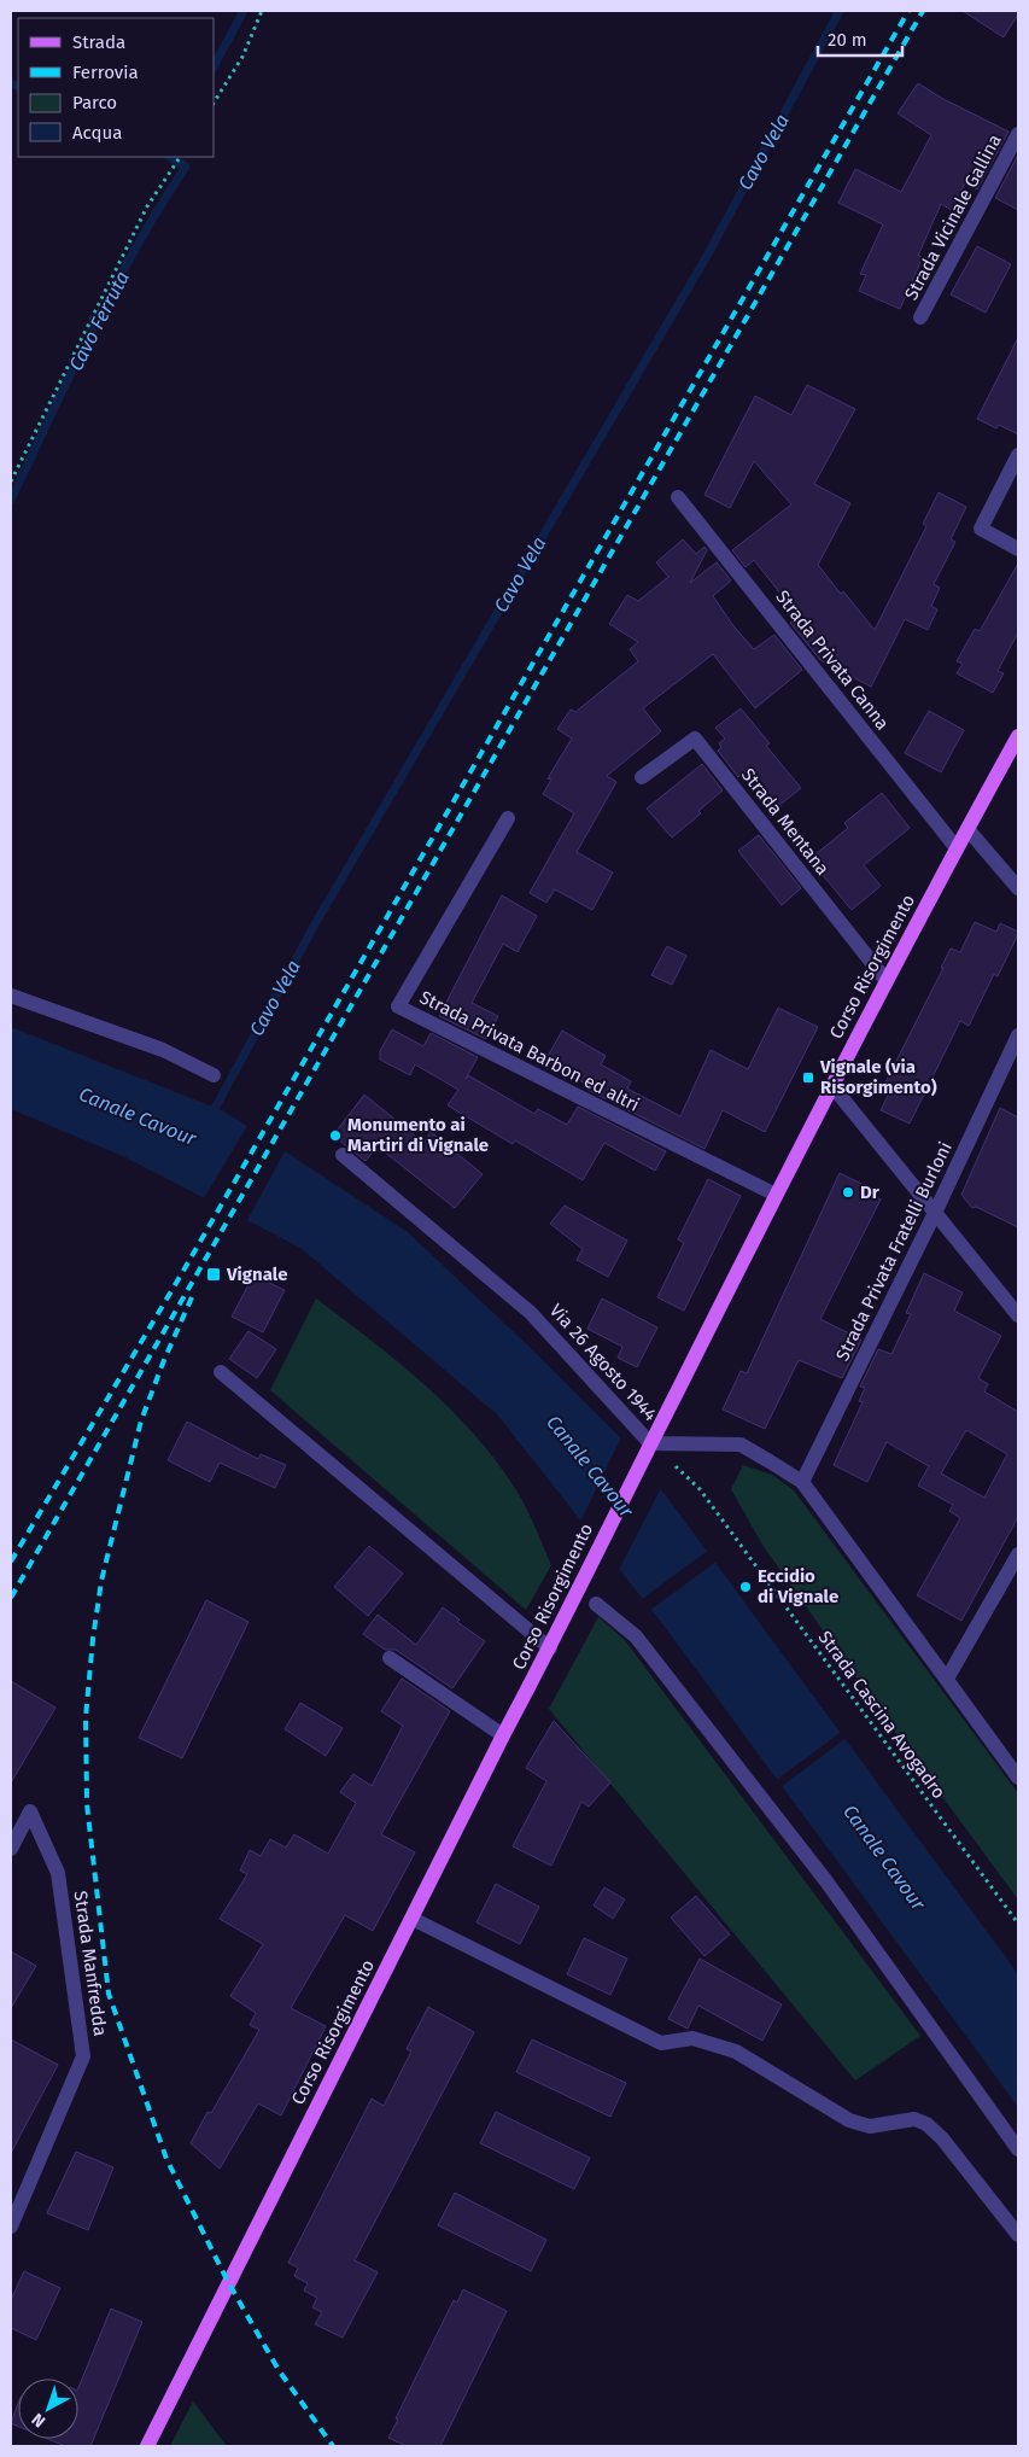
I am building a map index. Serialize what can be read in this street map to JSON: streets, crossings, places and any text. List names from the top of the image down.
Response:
{
  "streets": {
    "main road": ["Corso Risorgimento"],
    "street": [
      "Strada Vicinale Gallina",
      "Strada Privata Canna",
      "Strada Mentana",
      "Strada Privata Barbon ed altri",
      "Strada Privata Fratelli Burloni",
      "Via 26 Agosto 1944",
      "Strada Manfredda"
    ],
    "path": ["Strada Cascina Avogadro"]
  },
  "crossings": [
    ["Strada Privata Canna", "Corso Risorgimento"],
    ["Strada Mentana", "Corso Risorgimento"],
    ["Corso Risorgimento", "Strada Privata Barbon ed altri"],
    ["Corso Risorgimento", "Via 26 Agosto 1944"],
    ["Corso Risorgimento", "Strada Cascina Avogadro"],
    ["Strada Privata Fratelli Burloni", "Via 26 Agosto 1944"],
    ["Via 26 Agosto 1944", "Strada Cascina Avogadro"]
  ],
  "water": ["Cavo Vela", "Cavo Ferruta", "Canale Cavour"],
  "places": {
    "transit": ["Vignale (via Risorgimento)", "Vignale"],
    "other": ["Monumento ai Martiri di Vignale", "Dr", "Eccidio di Vignale"]
  },
  "legend": [
    "Strada",
    "Ferrovia",
    "Parco",
    "Acqua"
  ],
  "scale_bar": "20 m",
  "north": "bottom left"
}
